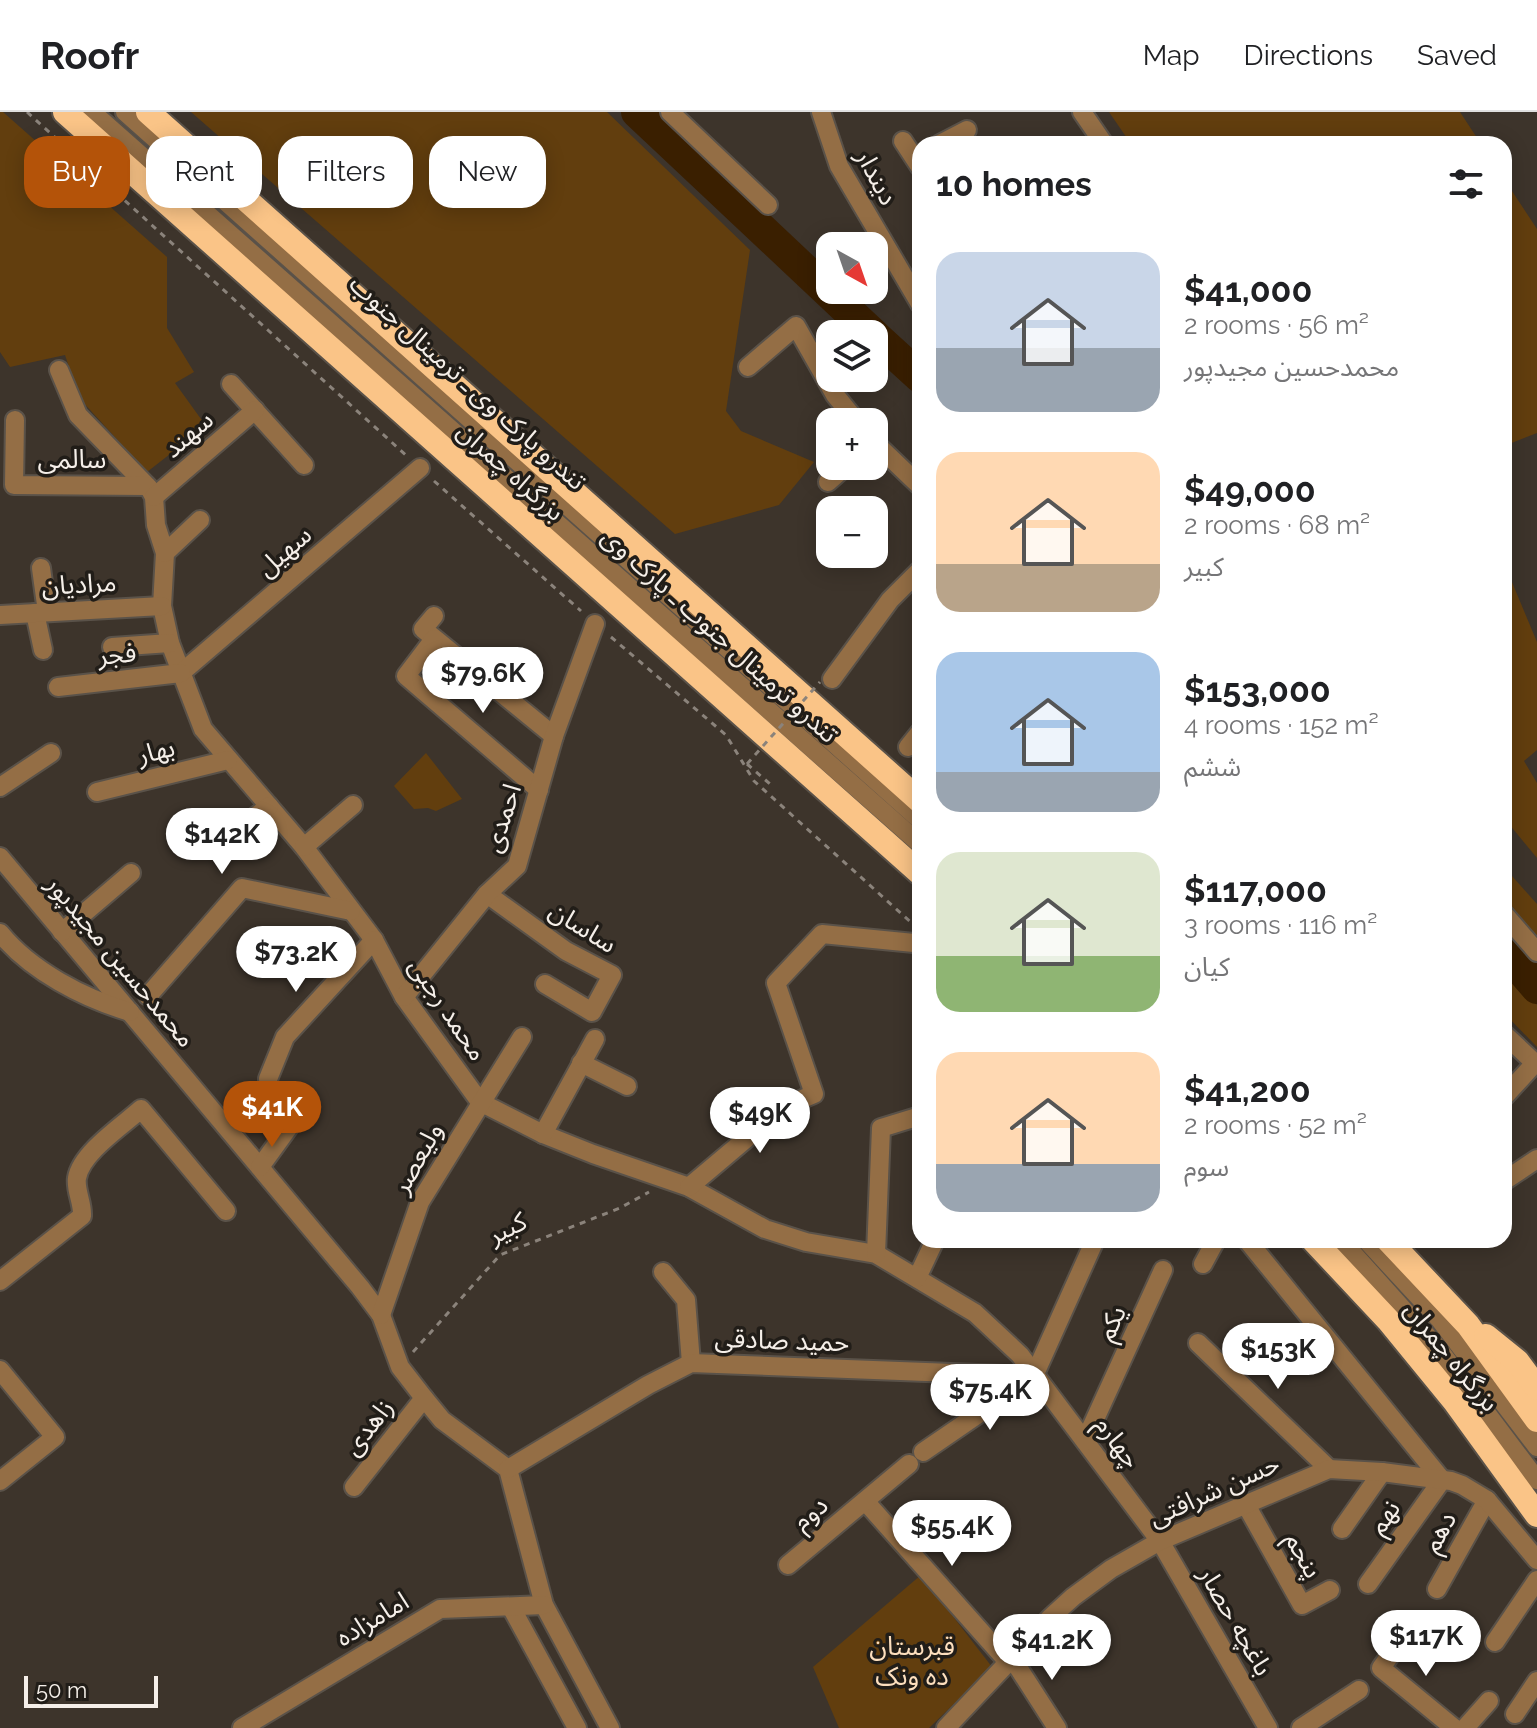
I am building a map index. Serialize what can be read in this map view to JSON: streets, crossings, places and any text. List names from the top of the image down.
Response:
{
  "streets": {
    "highway": ["بزرگراه چمران"],
    "street": [
      "دیندار",
      "تندرو پارک وی ـ ترمینال جنوب",
      "سهند",
      "سالمی",
      "سهیل",
      "مرادیان",
      "تندرو ترمینال جنوب ـ پارک وی",
      "فجر",
      "بهار",
      "احمدی",
      "ساسان",
      "محمدحسین مجیدپور",
      "محمد رجبی",
      "ولیعصر",
      "یکم",
      "حمید صادقی",
      "زاهدی",
      "چهارم",
      "حسن شرافتی",
      "دوم",
      "نهم",
      "دهم",
      "پنجم",
      "امامزاده",
      "باغچه حصار"
    ],
    "path": ["کبیر"]
  },
  "crossings": [
    ["سهند", "سالمی"],
    ["سهند", "محمد رجبی"],
    ["سالمی", "محمد رجبی"],
    ["سهیل", "فجر"],
    ["سهیل", "محمد رجبی"],
    ["مرادیان", "محمد رجبی"],
    ["فجر", "محمد رجبی"],
    ["بهار", "محمد رجبی"],
    ["احمدی", "ساسان"],
    ["احمدی", "محمد رجبی"],
    ["محمدحسین مجیدپور", "ولیعصر"],
    ["محمدحسین مجیدپور", "کبیر"],
    ["محمدحسین مجیدپور", "حمید صادقی"],
    ["محمدحسین مجیدپور", "زاهدی"],
    ["محمد رجبی", "ولیعصر"],
    ["محمد رجبی", "کبیر"],
    ["محمد رجبی", "حمید صادقی"],
    ["محمد رجبی", "چهارم"],
    ["محمد رجبی", "دوم"],
    ["یکم", "چهارم"],
    ["حمید صادقی", "چهارم"],
    ["حمید صادقی", "دوم"],
    ["چهارم", "حسن شرافتی"],
    ["چهارم", "دوم"],
    ["چهارم", "باغچه حصار"],
    ["حسن شرافتی", "دوم"],
    ["حسن شرافتی", "نهم"],
    ["حسن شرافتی", "دهم"],
    ["حسن شرافتی", "پنجم"],
    ["حسن شرافتی", "باغچه حصار"]
  ],
  "parks": ["قبرستان ده ونک"],
  "scale_bar": "50 m",
  "north": "bottom right",
  "page": {
    "header": "Roofr",
    "nav": ["Map", "Directions", "Saved"],
    "chip": [
      "Buy",
      "Rent",
      "Filters",
      "New"
    ],
    "heading": "10 homes",
    "map_buttons": ["+", "−"],
    "list": [
      {
        "name": "$41,000",
        "note": "2 rooms · 56 m² · محمدحسین مجیدپور"
      },
      {
        "name": "$49,000",
        "note": "2 rooms · 68 m² · کبیر"
      },
      {
        "name": "$153,000",
        "note": "4 rooms · 152 m² · ششم"
      },
      {
        "name": "$117,000",
        "note": "3 rooms · 116 m² · کیان"
      },
      {
        "name": "$41,200",
        "note": "2 rooms · 52 m² · سوم"
      }
    ],
    "price": [
      "$79.6K",
      "$142K",
      "$73.2K",
      "$41K",
      "$49K",
      "$153K",
      "$75.4K",
      "$55.4K",
      "$117K",
      "$41.2K"
    ],
    "scale": "50 m"
  }
}
